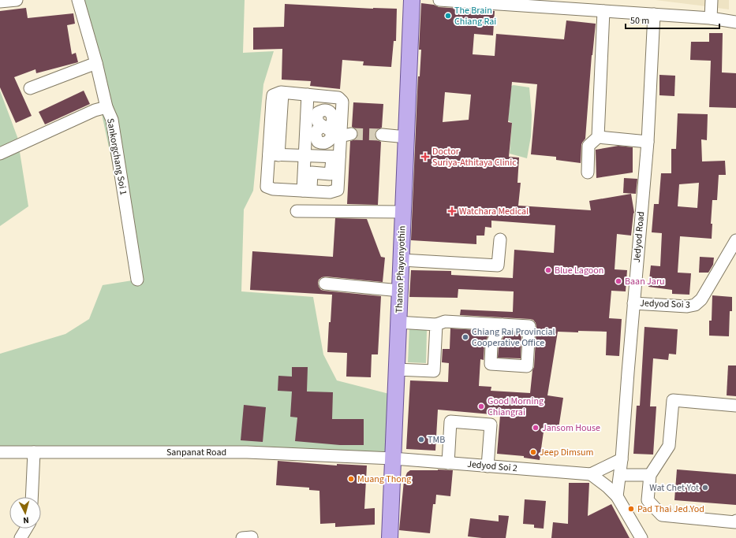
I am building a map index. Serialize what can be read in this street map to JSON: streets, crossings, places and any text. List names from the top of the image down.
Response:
{
  "streets": {
    "main road": ["Thanon Phayonyothin"],
    "street": [
      "Sankorgchang Soi 1",
      "Jedyod Road",
      "Jedyod Soi 3",
      "Sanpanat Road",
      "Jedyod Soi 2"
    ]
  },
  "crossings": [
    ["Jedyod Road", "Jedyod Soi 3"],
    ["Thanon Phayonyothin", "Sanpanat Road"],
    ["Thanon Phayonyothin", "Jedyod Soi 2"],
    ["Sanpanat Road", "Jedyod Soi 2"]
  ],
  "places": {
    "other": [
      "The Brain Chiang Rai",
      "Blue Lagoon",
      "Baan Jaru",
      "Chiang Rai Provincial Cooperative Office",
      "Good Morning Chiangrai",
      "Jansom House",
      "TMB",
      "Jeep Dimsum",
      "Muang Thong",
      "Wat Chet Yot",
      "Pad Thai Jed Yod"
    ],
    "health": ["Doctor Suriya-Athitaya Clinic", "Watchara Medical"]
  },
  "scale_bar": "50 m",
  "north": "bottom"
}
